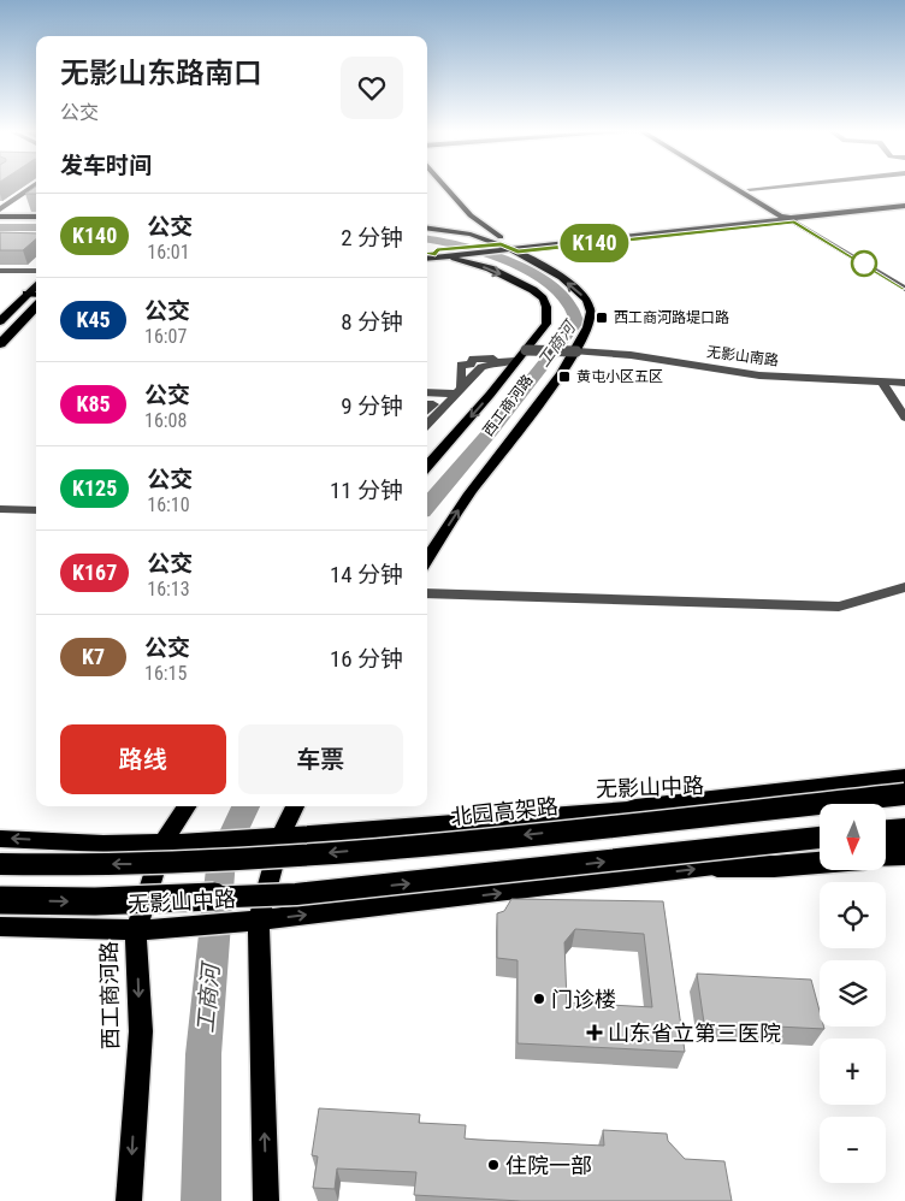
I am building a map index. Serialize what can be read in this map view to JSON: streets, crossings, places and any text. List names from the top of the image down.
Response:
{
  "streets": {
    "highway": ["北园高架路"],
    "main road": ["西工商河路", "无影山中路"],
    "street": ["无影山南路"]
  },
  "crossings": [
    ["无影山南路", "西工商河路"],
    ["西工商河路", "无影山中路"]
  ],
  "water": ["工商河"],
  "places": {
    "transit": ["西工商河路堤口路", "黄屯小区五区"],
    "other": ["门诊楼", "住院一部"],
    "health": ["山东省立第三医院"]
  },
  "lines": ["bus line K140"],
  "north": "bottom",
  "page": {
    "on_map": "K140",
    "heading": [
      ["无影山东路南口", "公交"],
      "发车时间"
    ],
    "list": [
      {
        "mark": "K140",
        "name": "公交",
        "note": "16:01",
        "value": "2 分钟"
      },
      {
        "mark": "K45",
        "name": "公交",
        "note": "16:07",
        "value": "8 分钟"
      },
      {
        "mark": "K85",
        "name": "公交",
        "note": "16:08",
        "value": "9 分钟"
      },
      {
        "mark": "K125",
        "name": "公交",
        "note": "16:10",
        "value": "11 分钟"
      },
      {
        "mark": "K167",
        "name": "公交",
        "note": "16:13",
        "value": "14 分钟"
      },
      {
        "mark": "K7",
        "name": "公交",
        "note": "16:15",
        "value": "16 分钟"
      }
    ],
    "buttons": ["路线", "车票"],
    "map_buttons": ["+", "−"]
  }
}
